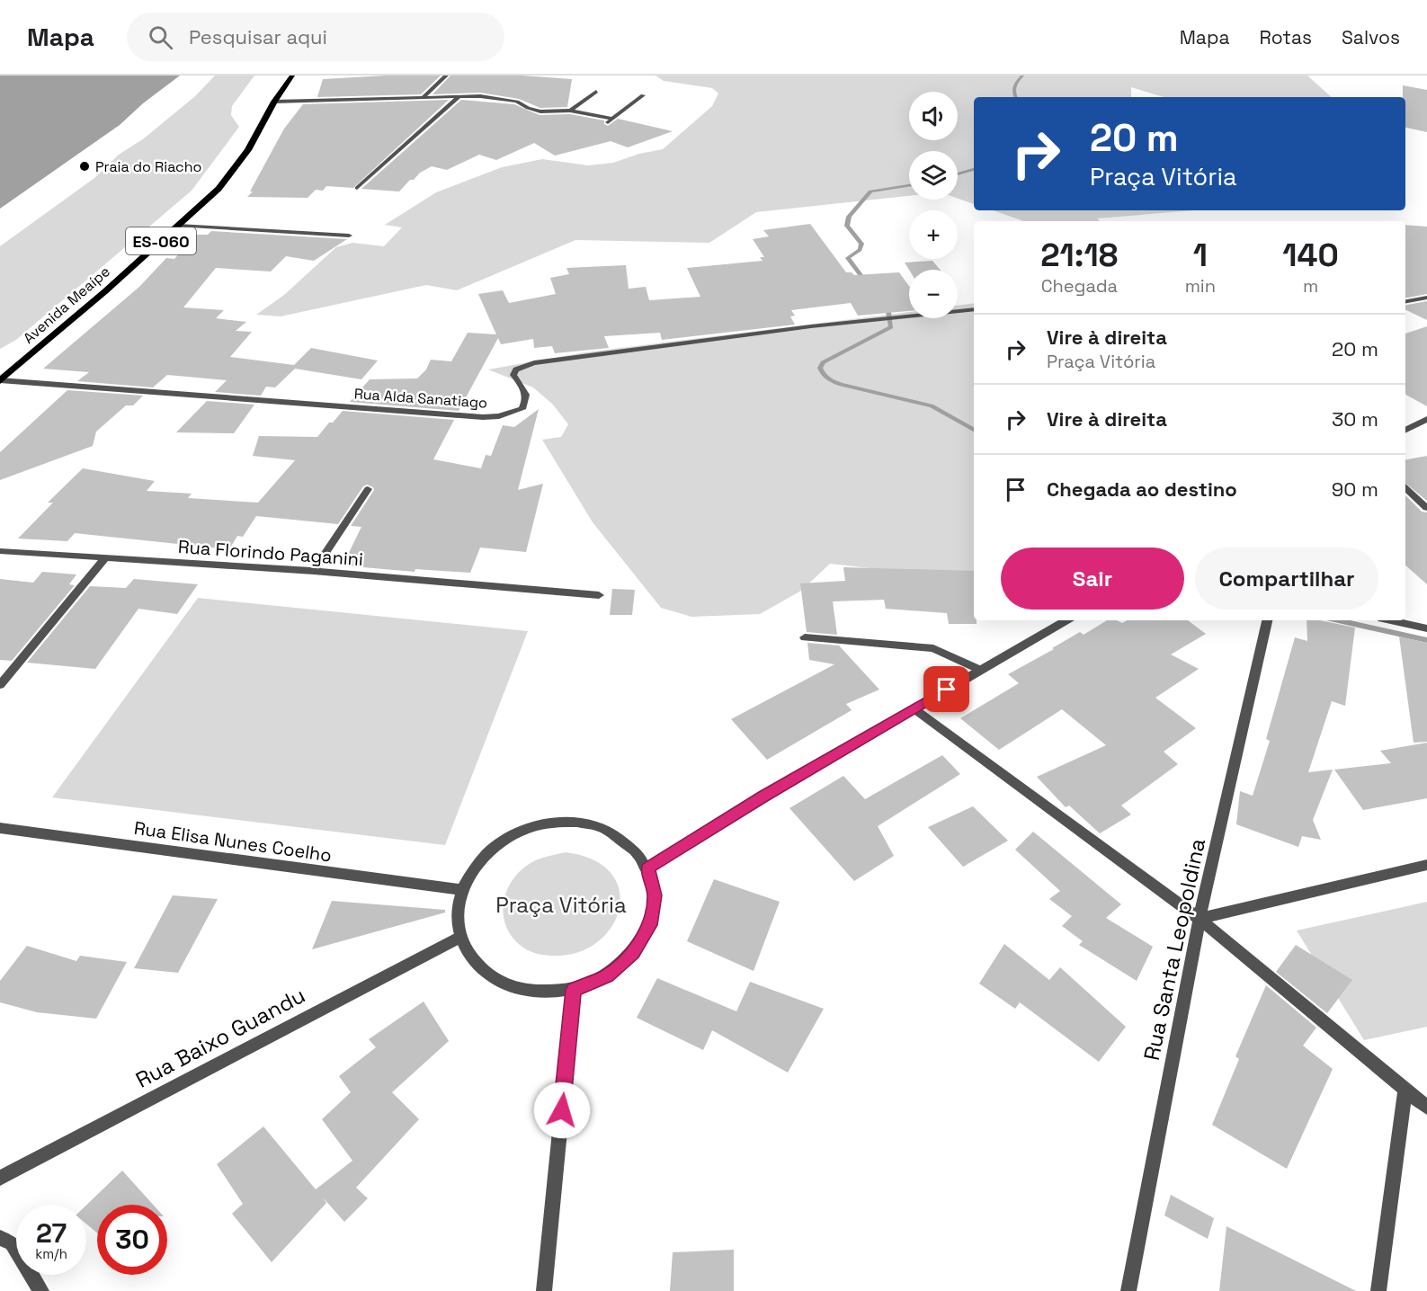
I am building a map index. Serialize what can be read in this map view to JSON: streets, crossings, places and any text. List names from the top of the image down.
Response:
{
  "streets": {
    "main road": ["ES-060", "Avenida Meaípe"],
    "street": [
      "Rua Alda Sanatiago",
      "Rua Florindo Paganini",
      "Rua Elisa Nunes Coelho",
      "Rua Santa Leopoldina",
      "Rua Baixo Guandu"
    ]
  },
  "crossings": [
    ["Avenida Meaípe", "Rua Alda Sanatiago"],
    ["Rua Elisa Nunes Coelho", "Rua Baixo Guandu"]
  ],
  "parks": ["Praça Vitória"],
  "places": ["Praia do Riacho"],
  "page": {
    "header": "Mapa",
    "search": "Pesquisar aqui",
    "nav": ["Mapa", "Rotas", "Salvos"],
    "map_buttons": ["+", "−"],
    "turn": ["20 m", "Praça Vitória"],
    "eta": [
      "21:18",
      "Chegada",
      "1",
      "min",
      "140",
      "m"
    ],
    "list": [
      {
        "name": "Vire à direita",
        "note": "Praça Vitória",
        "value": "20 m"
      },
      {
        "name": "Vire à direita",
        "value": "30 m"
      },
      {
        "name": "Chegada ao destino",
        "value": "90 m"
      }
    ],
    "buttons": ["Sair", "Compartilhar"],
    "speed": "27 km/h",
    "limit": "30"
  }
}
